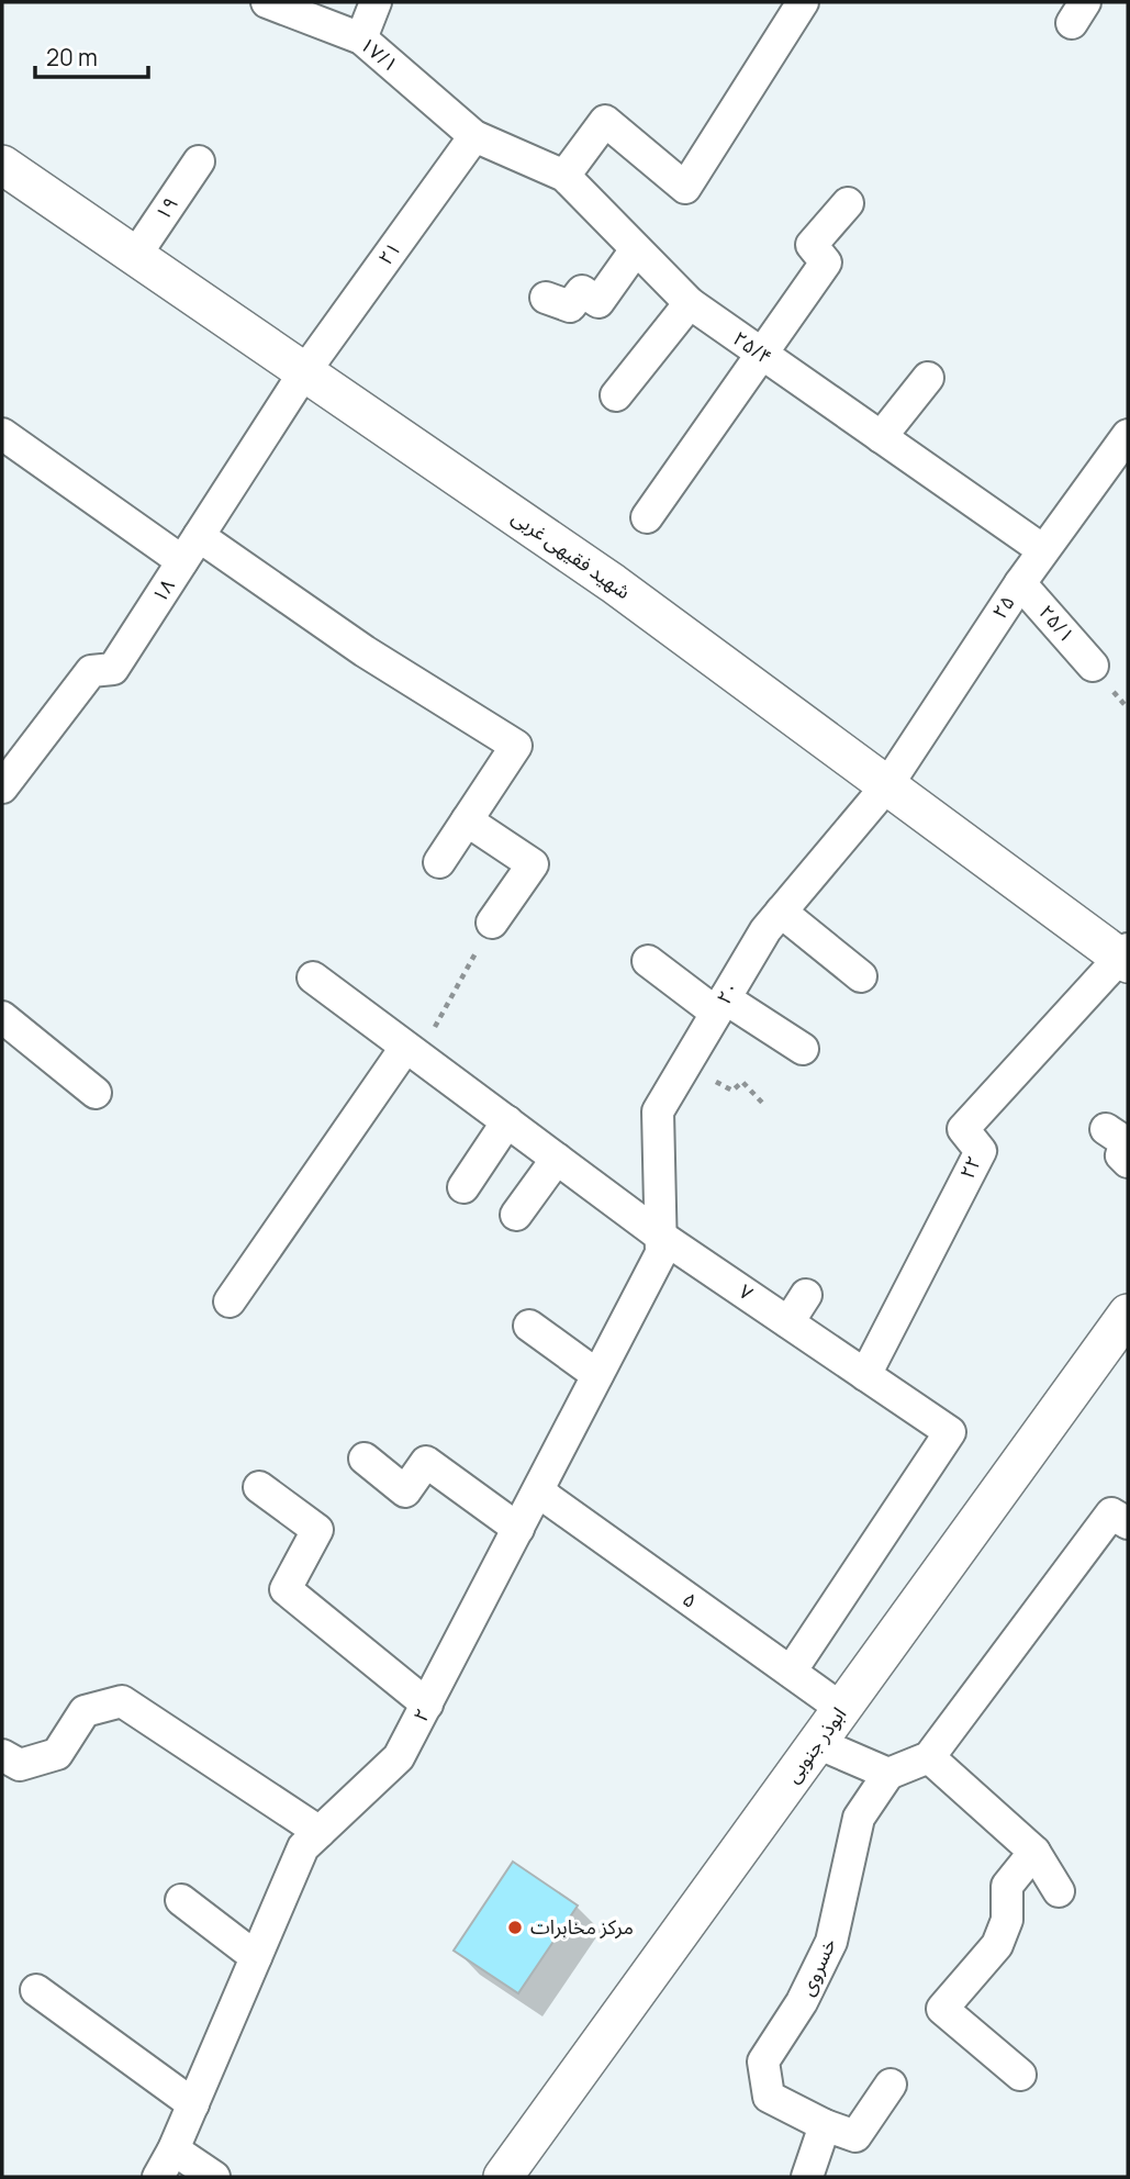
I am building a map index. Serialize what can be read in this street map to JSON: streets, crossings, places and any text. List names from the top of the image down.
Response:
{
  "streets": {
    "street": [
      "۱۷/۱",
      "۱۹",
      "۲۱",
      "۲۵/۴",
      "شهید فقیهی غربی",
      "۱۸",
      "۲۵",
      "۲۵/۱",
      "۲۰",
      "۲۲",
      "۷",
      "۵",
      "۲",
      "ابوذر جنوبی",
      "خسروی"
    ]
  },
  "crossings": [
    ["۱۷/۱", "۲۱"],
    ["۱۷/۱", "۲۵/۴"],
    ["۱۹", "شهید فقیهی غربی"],
    ["۲۱", "۲۵/۴"],
    ["۲۱", "شهید فقیهی غربی"],
    ["۲۱", "۱۸"],
    ["۲۵/۴", "۲۵"],
    ["شهید فقیهی غربی", "۱۸"],
    ["شهید فقیهی غربی", "۲۵"],
    ["شهید فقیهی غربی", "۲۰"],
    ["شهید فقیهی غربی", "۲۲"],
    ["۲۵", "۲۵/۱"],
    ["۲۵", "۲۰"],
    ["۲۰", "۷"],
    ["۲۰", "۲"],
    ["۲۲", "۷"],
    ["۷", "۵"],
    ["۷", "۲"],
    ["۵", "۲"],
    ["۵", "ابوذر جنوبی"]
  ],
  "places": ["مرکز مخابرات"],
  "scale_bar": "20 m"
}
